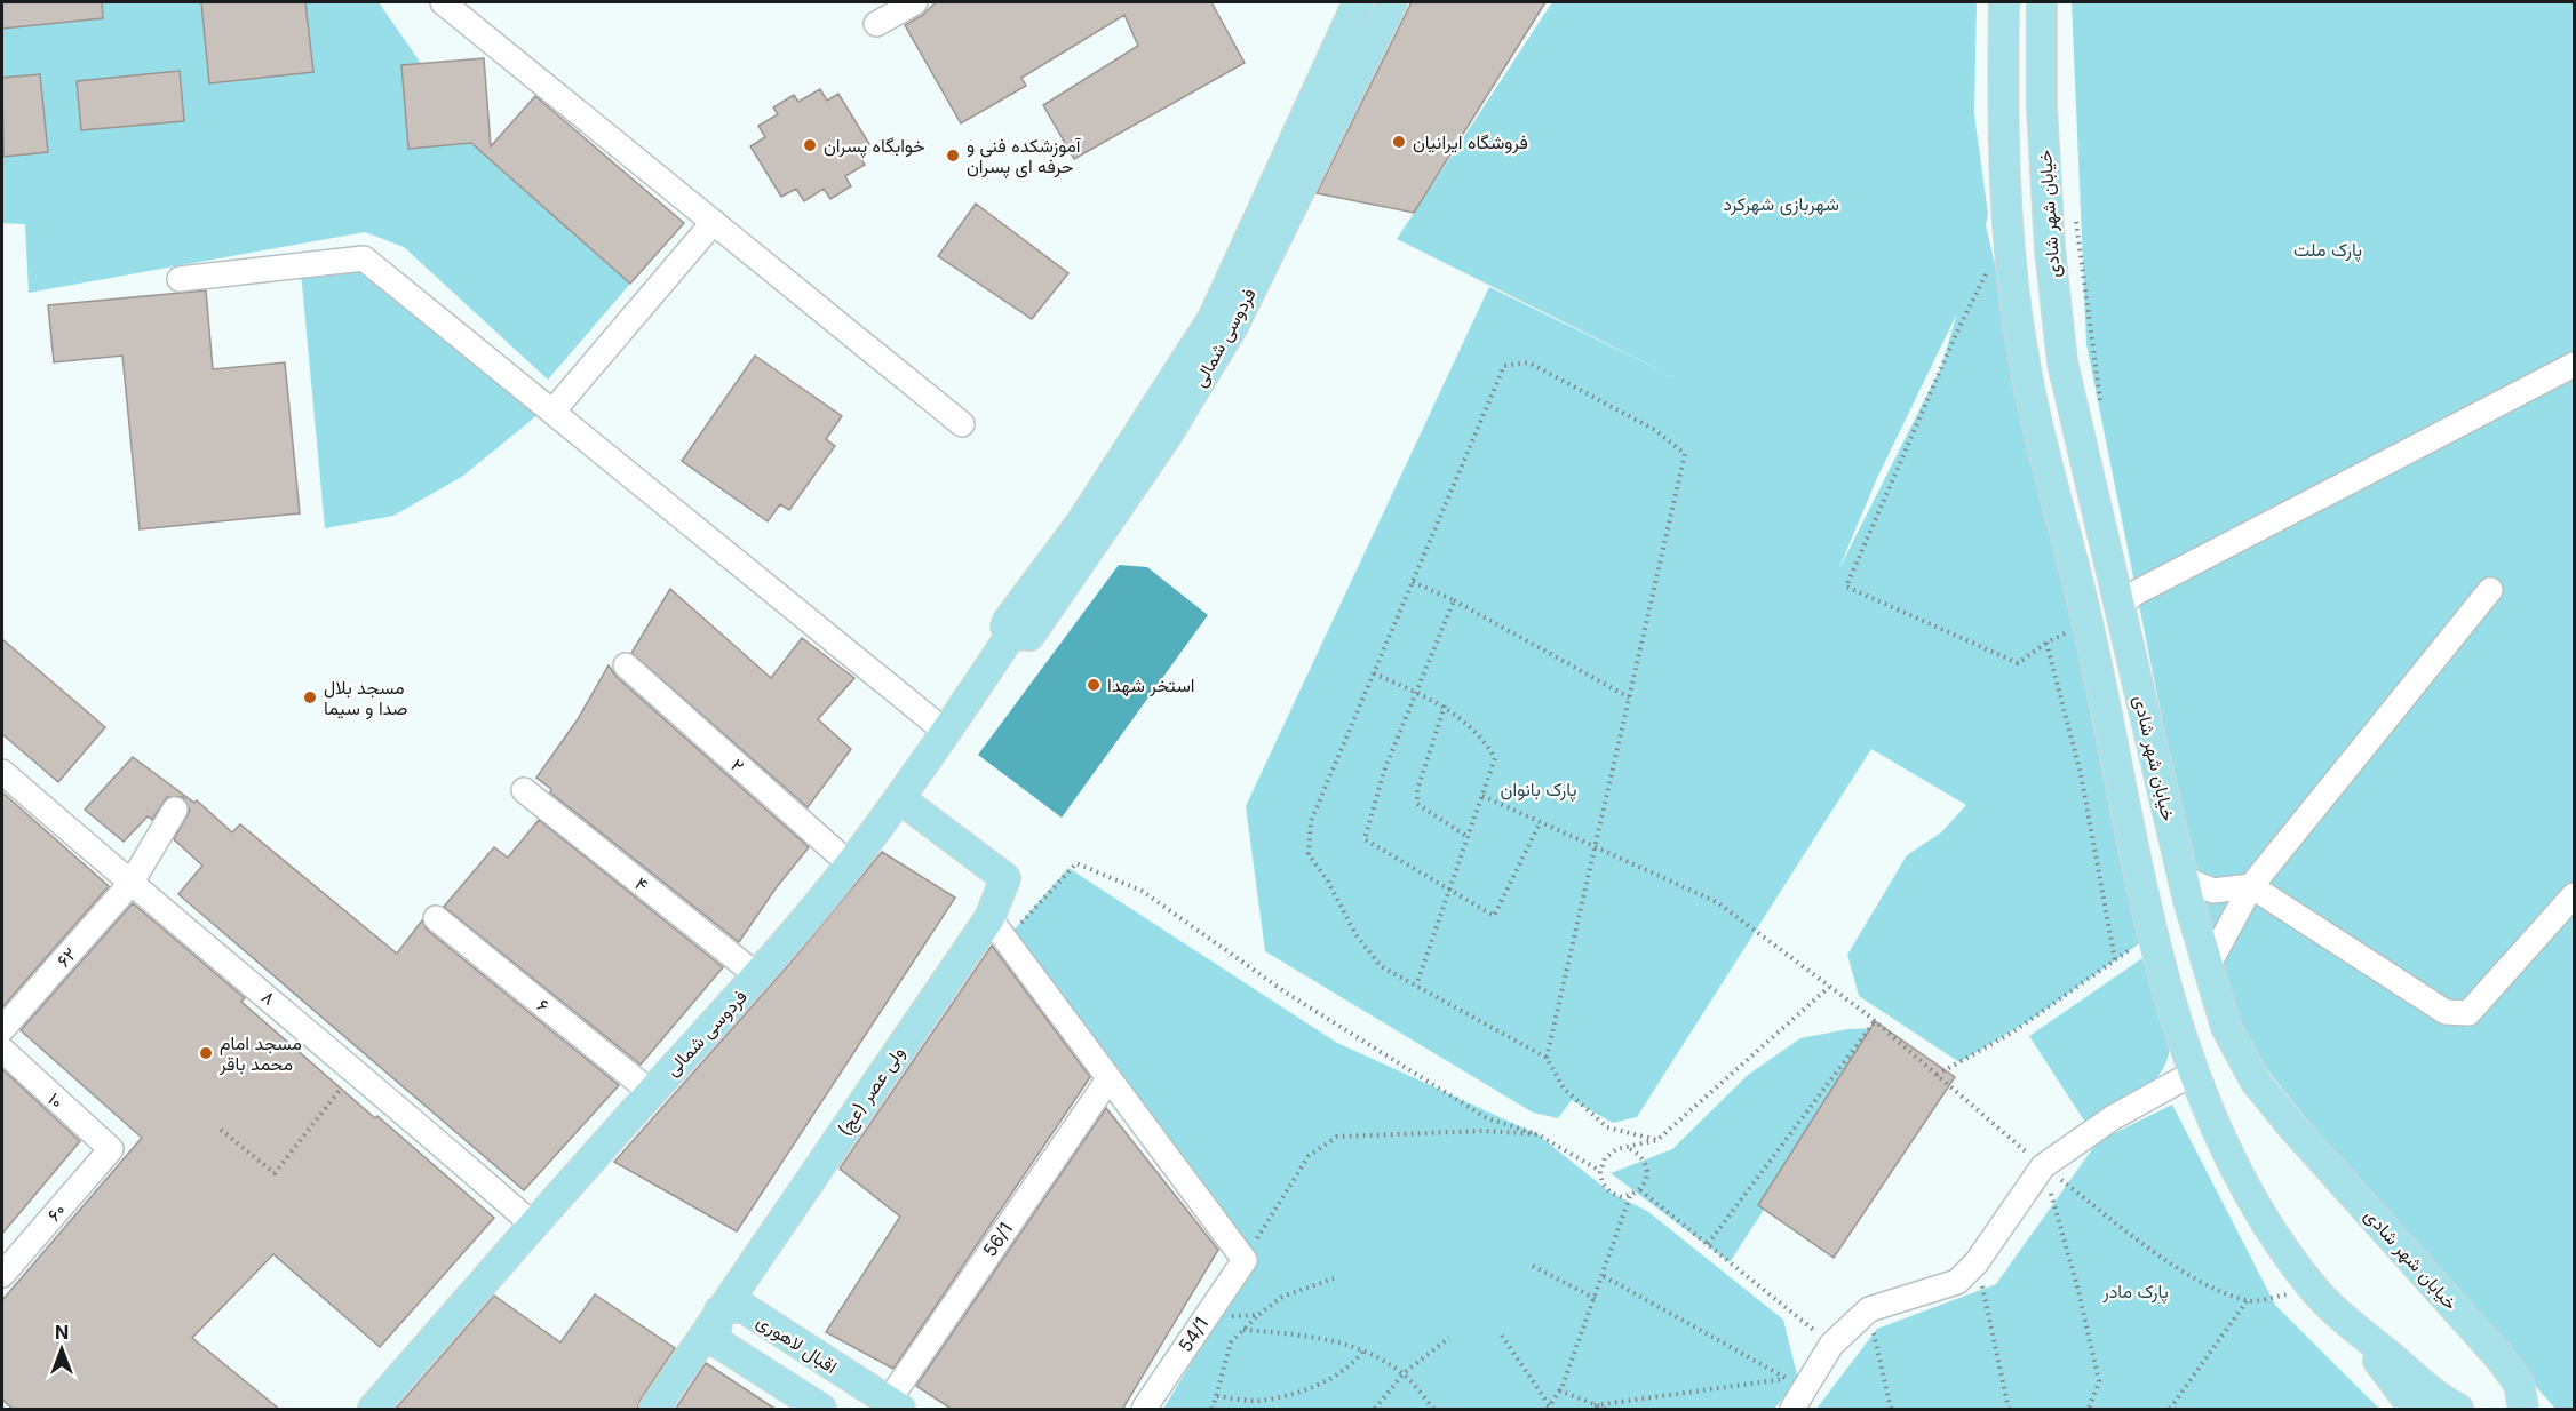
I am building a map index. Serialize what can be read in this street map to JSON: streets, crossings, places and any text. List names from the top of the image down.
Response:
{
  "streets": {
    "main road": [
      "خیابان شهر شادی",
      "فردوسی شمالی",
      "ولی عصر (عج)",
      "اقبال لاهوری"
    ],
    "street": [
      "۲",
      "۴",
      "۶۲",
      "۸",
      "۶",
      "۱۰",
      "۶۰",
      "56/1",
      "54/1"
    ]
  },
  "crossings": [
    ["فردوسی شمالی", "۲"],
    ["فردوسی شمالی", "۴"],
    ["فردوسی شمالی", "۸"],
    ["فردوسی شمالی", "۶"],
    ["فردوسی شمالی", "ولی عصر (عج)"],
    ["۶۲", "۸"],
    ["ولی عصر (عج)", "اقبال لاهوری"],
    ["۱۰", "۶۰"],
    ["56/1", "اقبال لاهوری"]
  ],
  "parks": [
    "شهربازی شهرکرد",
    "پارک ملت",
    "پارک بانوان",
    "پارک مادر"
  ],
  "places": [
    "فروشگاه ایرانیان",
    "خوابگاه پسران",
    "آموزشکده فنی و حرفه ای پسران",
    "استخر شهدا",
    "مسجد بلال صدا و سیما",
    "مسجد امام محمد باقر"
  ],
  "north": "top"
}
